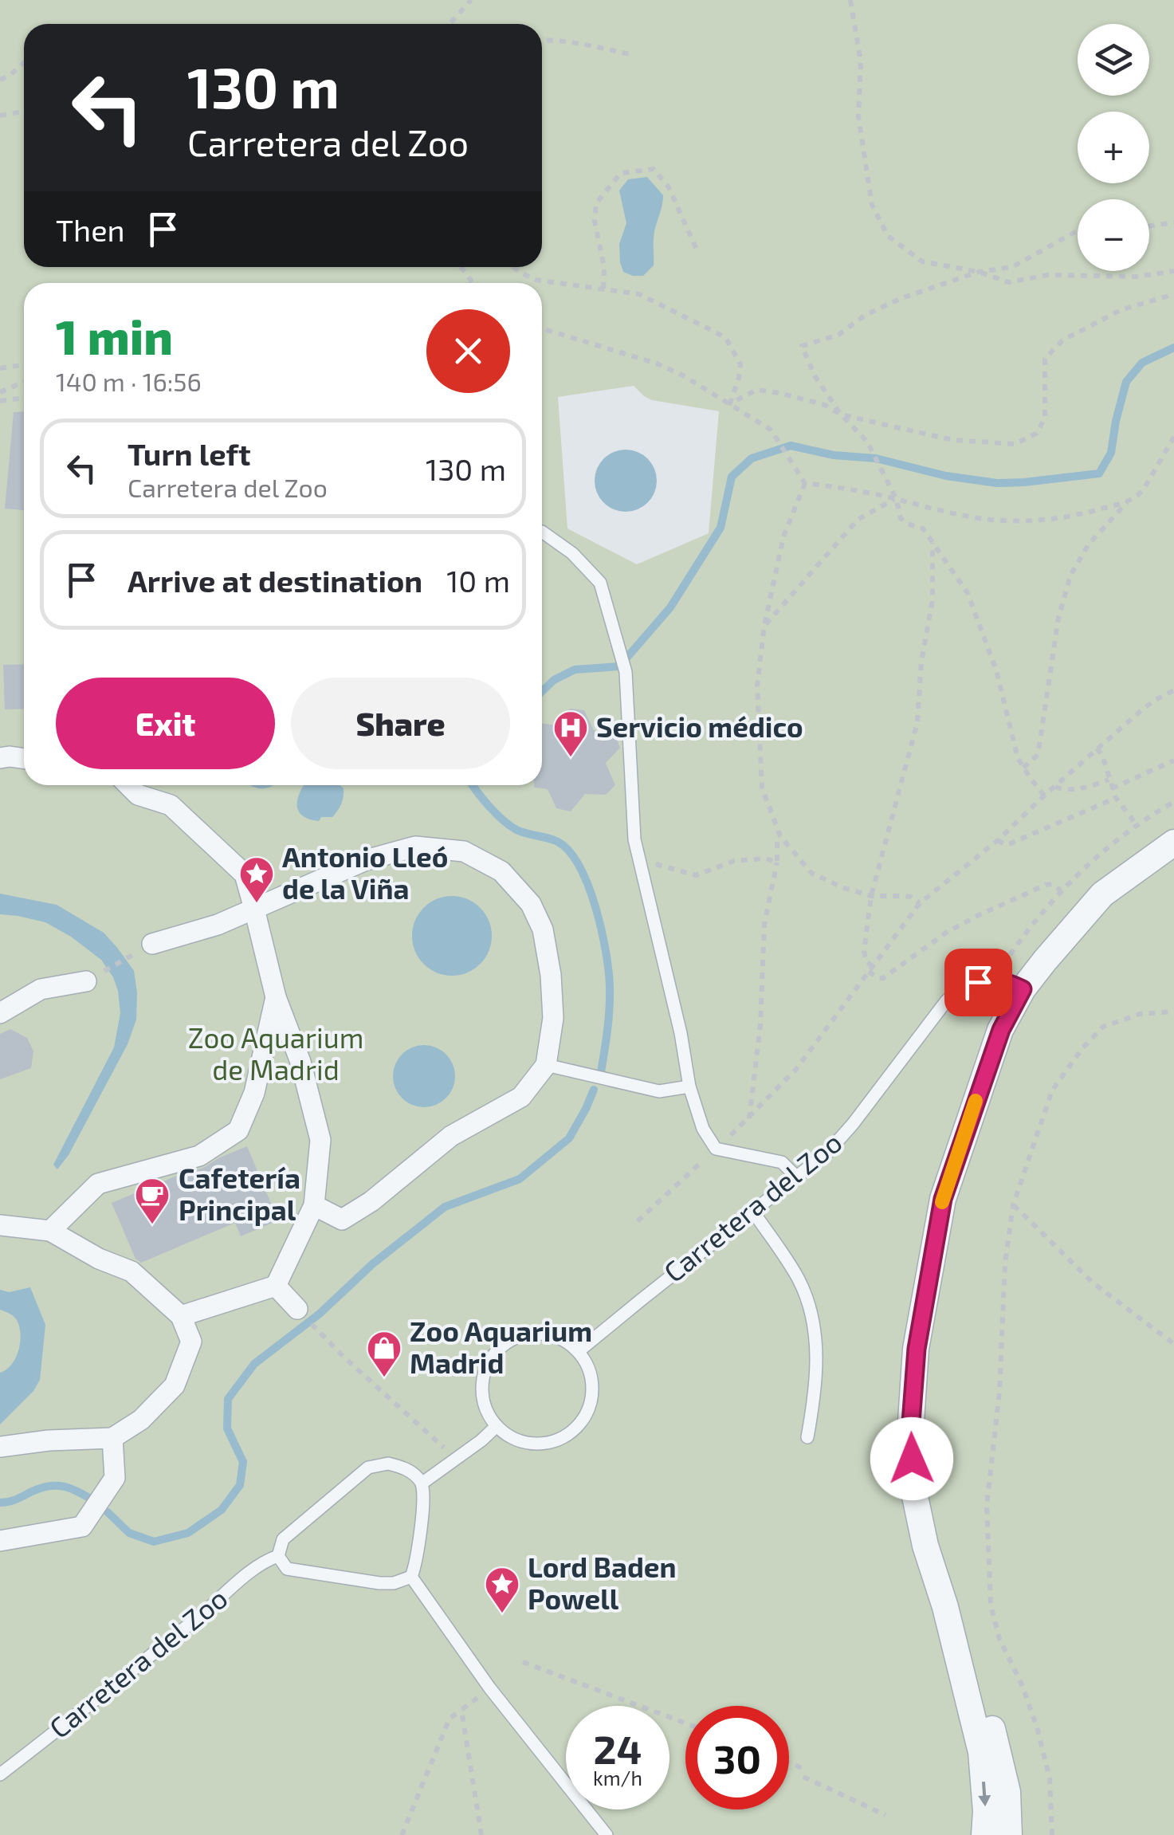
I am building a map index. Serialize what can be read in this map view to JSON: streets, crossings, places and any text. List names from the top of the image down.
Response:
{
  "streets": {
    "lane": ["Carretera del Zoo"]
  },
  "parks": ["Zoo Aquarium de Madrid"],
  "places": {
    "hospital": ["Servicio médico"],
    "place": ["Antonio Lleó de la Viña", "Lord Baden Powell"],
    "cafe": ["Cafetería Principal"],
    "shop": ["Zoo Aquarium Madrid"]
  },
  "page": {
    "map_buttons": ["+", "−"],
    "turn": ["130 m", "Carretera del Zoo"],
    "then": "Then",
    "heading": ["1 min", "140 m · 16:56"],
    "list": [
      {
        "name": "Turn left",
        "note": "Carretera del Zoo",
        "value": "130 m"
      },
      {
        "name": "Arrive at destination",
        "value": "10 m"
      }
    ],
    "buttons": ["Exit", "Share"],
    "speed": "24 km/h",
    "limit": "30"
  }
}
